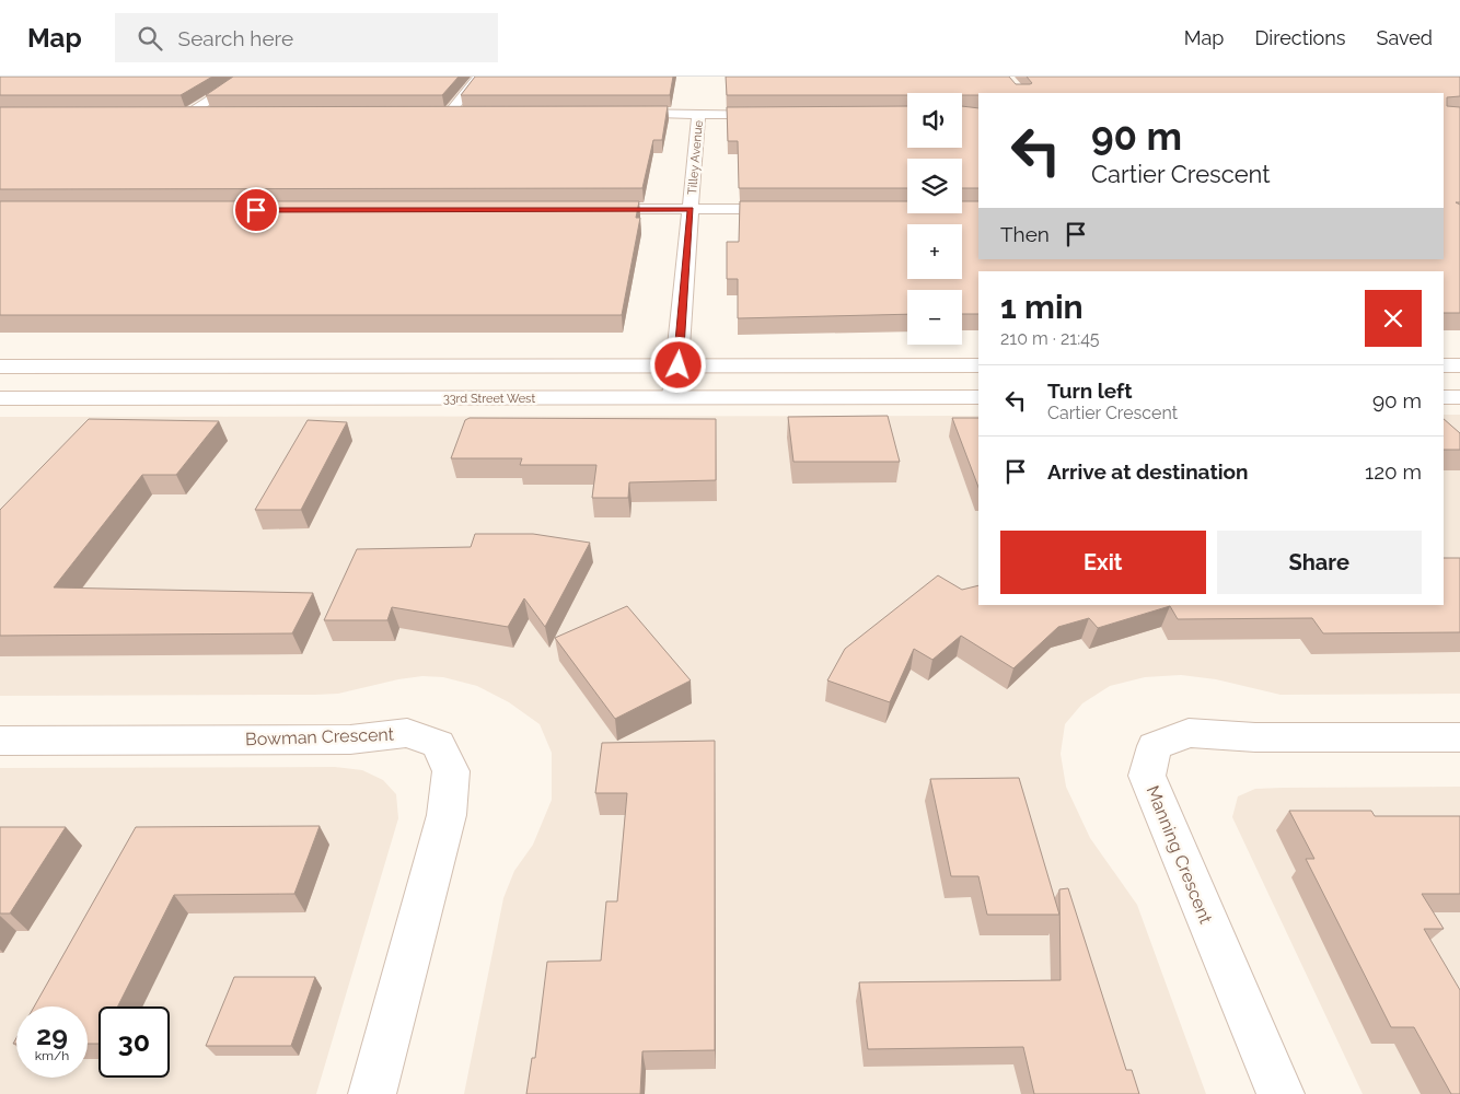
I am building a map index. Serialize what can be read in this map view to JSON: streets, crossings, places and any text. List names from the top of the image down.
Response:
{
  "streets": {
    "street": [
      "Tilley Avenue",
      "33rd Street West",
      "Bowman Crescent",
      "Manning Crescent"
    ]
  },
  "crossings": [
    ["Tilley Avenue", "33rd Street West"]
  ],
  "page": {
    "header": "Map",
    "search": "Search here",
    "nav": ["Map", "Directions", "Saved"],
    "map_buttons": ["+", "−"],
    "turn": ["90 m", "Cartier Crescent"],
    "then": "Then",
    "heading": ["1 min", "210 m · 21:45"],
    "list": [
      {
        "name": "Turn left",
        "note": "Cartier Crescent",
        "value": "90 m"
      },
      {
        "name": "Arrive at destination",
        "value": "120 m"
      }
    ],
    "buttons": ["Exit", "Share"],
    "speed": "29 km/h",
    "limit": "30"
  }
}
